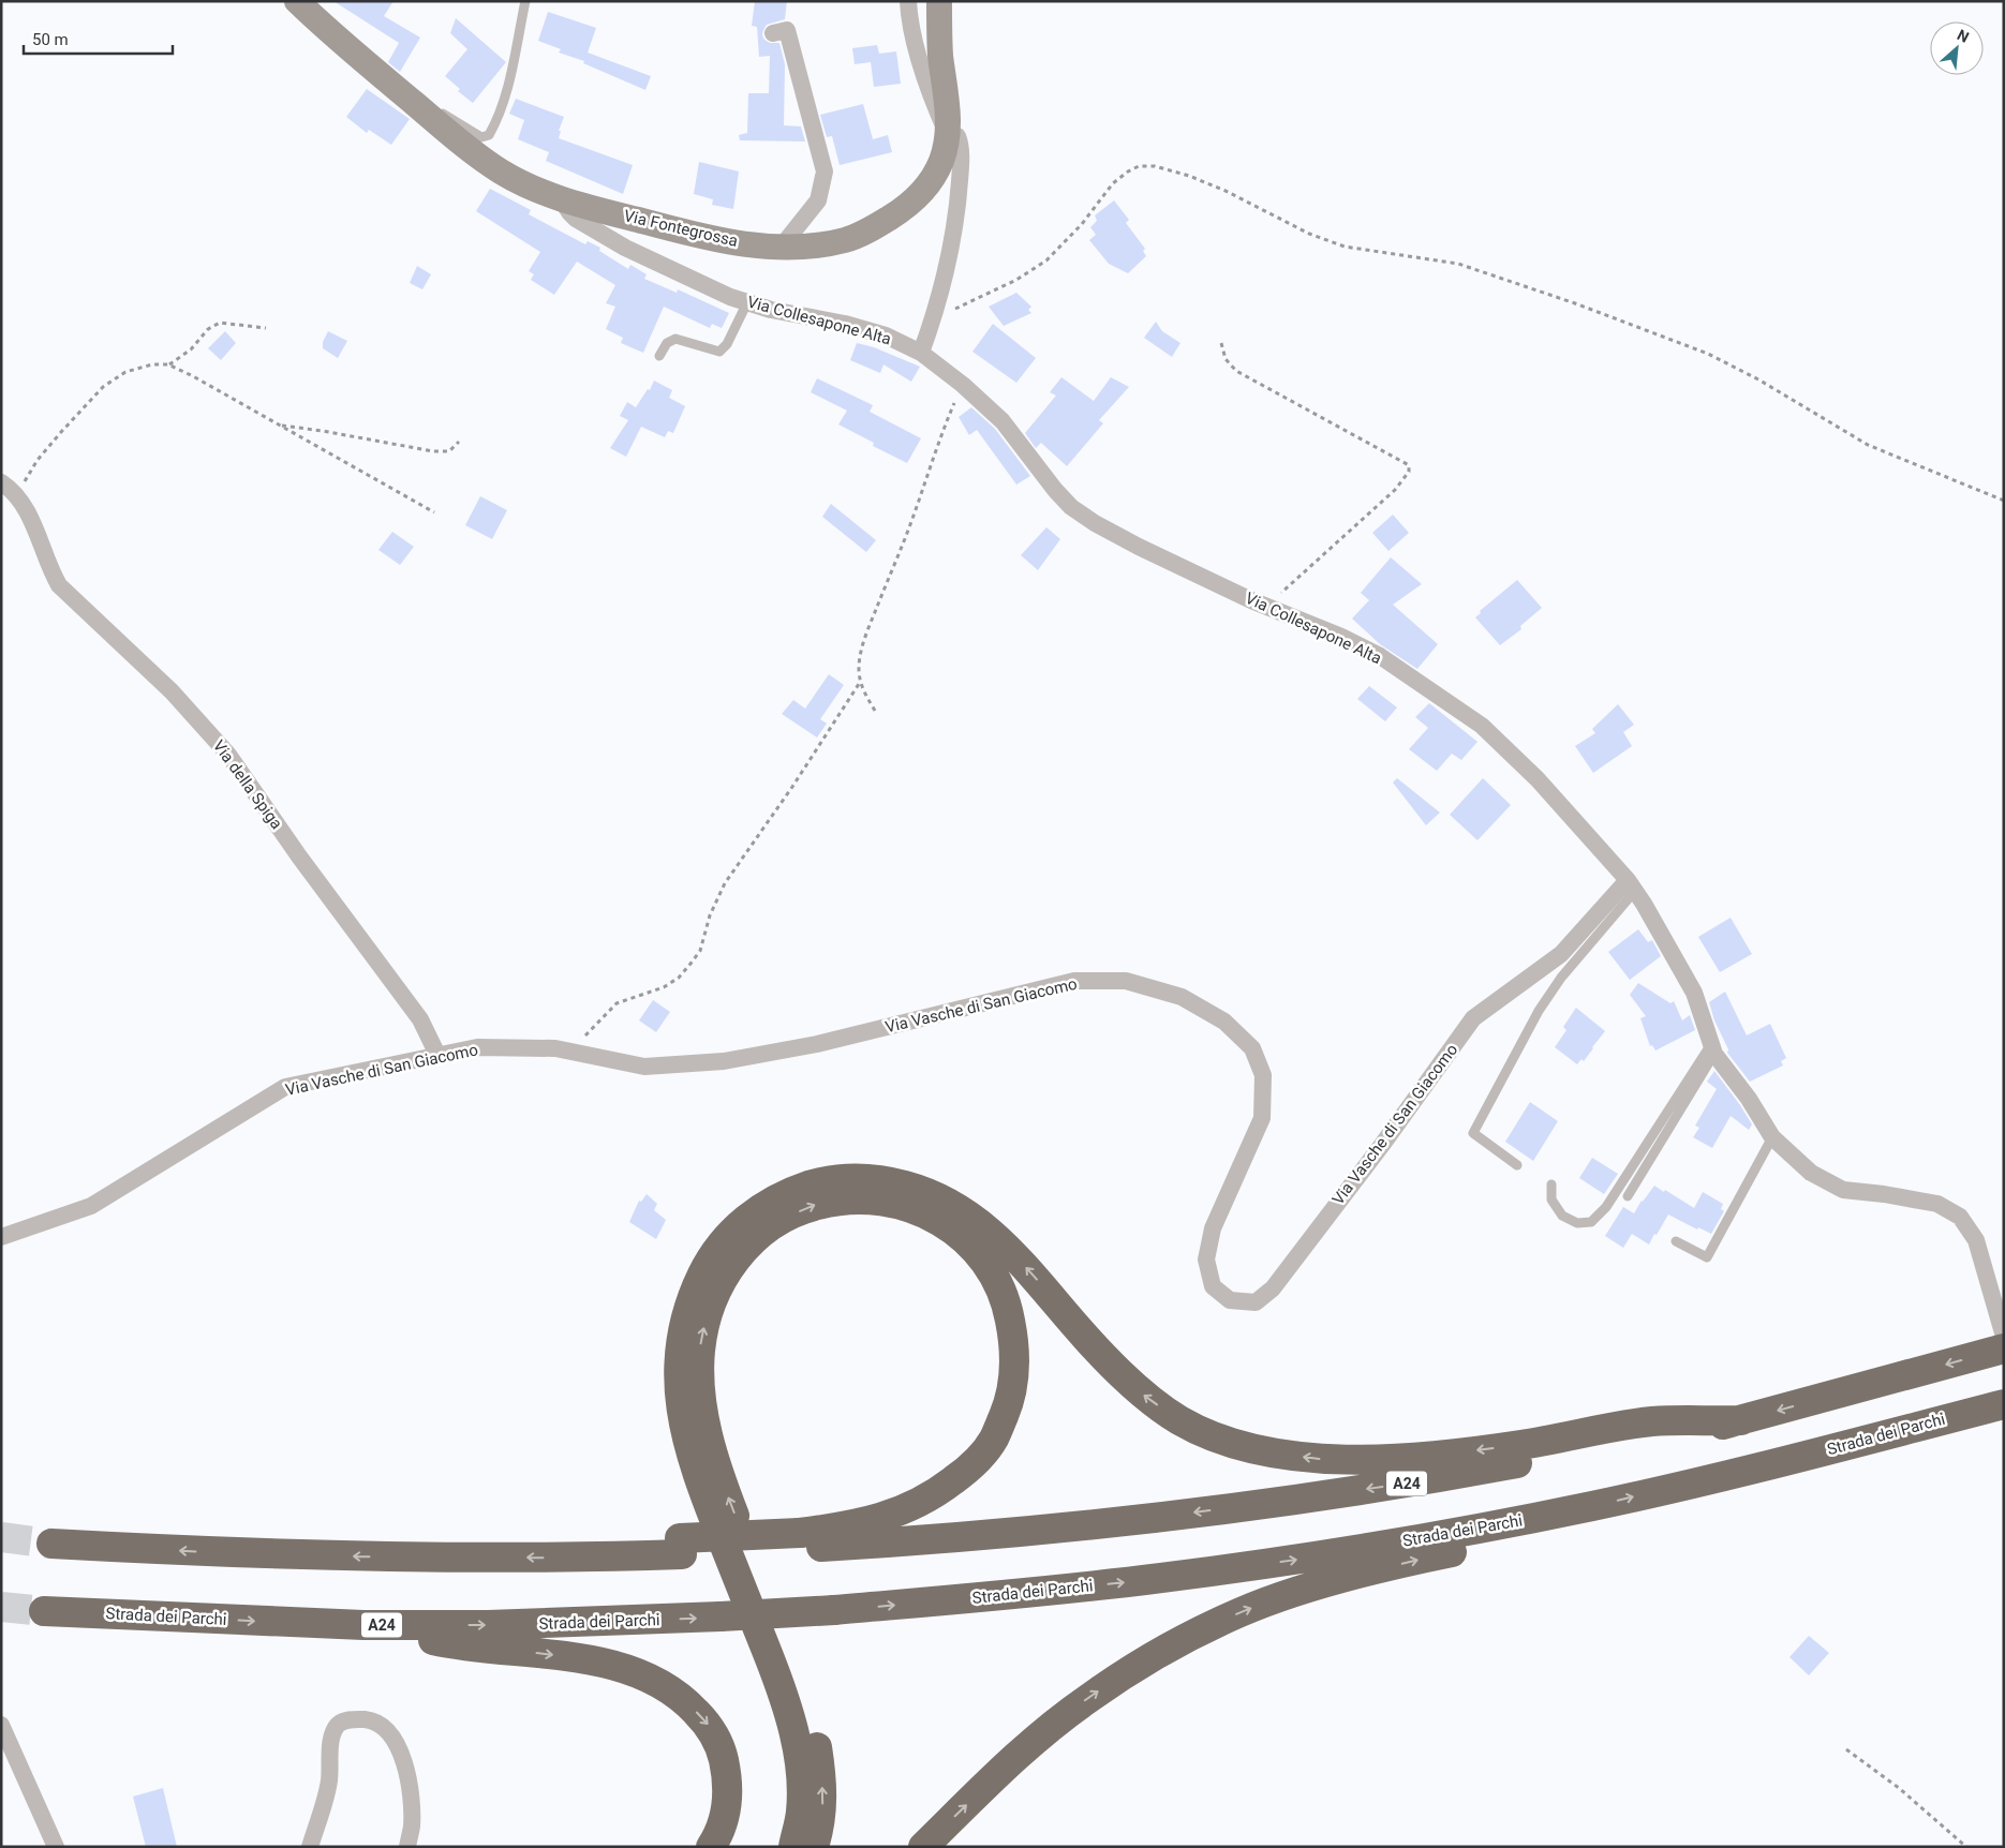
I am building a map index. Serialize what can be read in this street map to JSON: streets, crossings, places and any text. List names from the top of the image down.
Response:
{
  "streets": {
    "highway": ["Strada dei Parchi", "A24"],
    "street": [
      "Via Fontegrossa",
      "Via Collesapone Alta",
      "Via della Spiga",
      "Via Vasche di San Giacomo"
    ]
  },
  "crossings": [
    ["Via Fontegrossa", "Via Collesapone Alta"],
    ["Via Collesapone Alta", "Via Vasche di San Giacomo"],
    ["Via della Spiga", "Via Vasche di San Giacomo"]
  ],
  "scale_bar": "50 m",
  "north": "top right"
}
